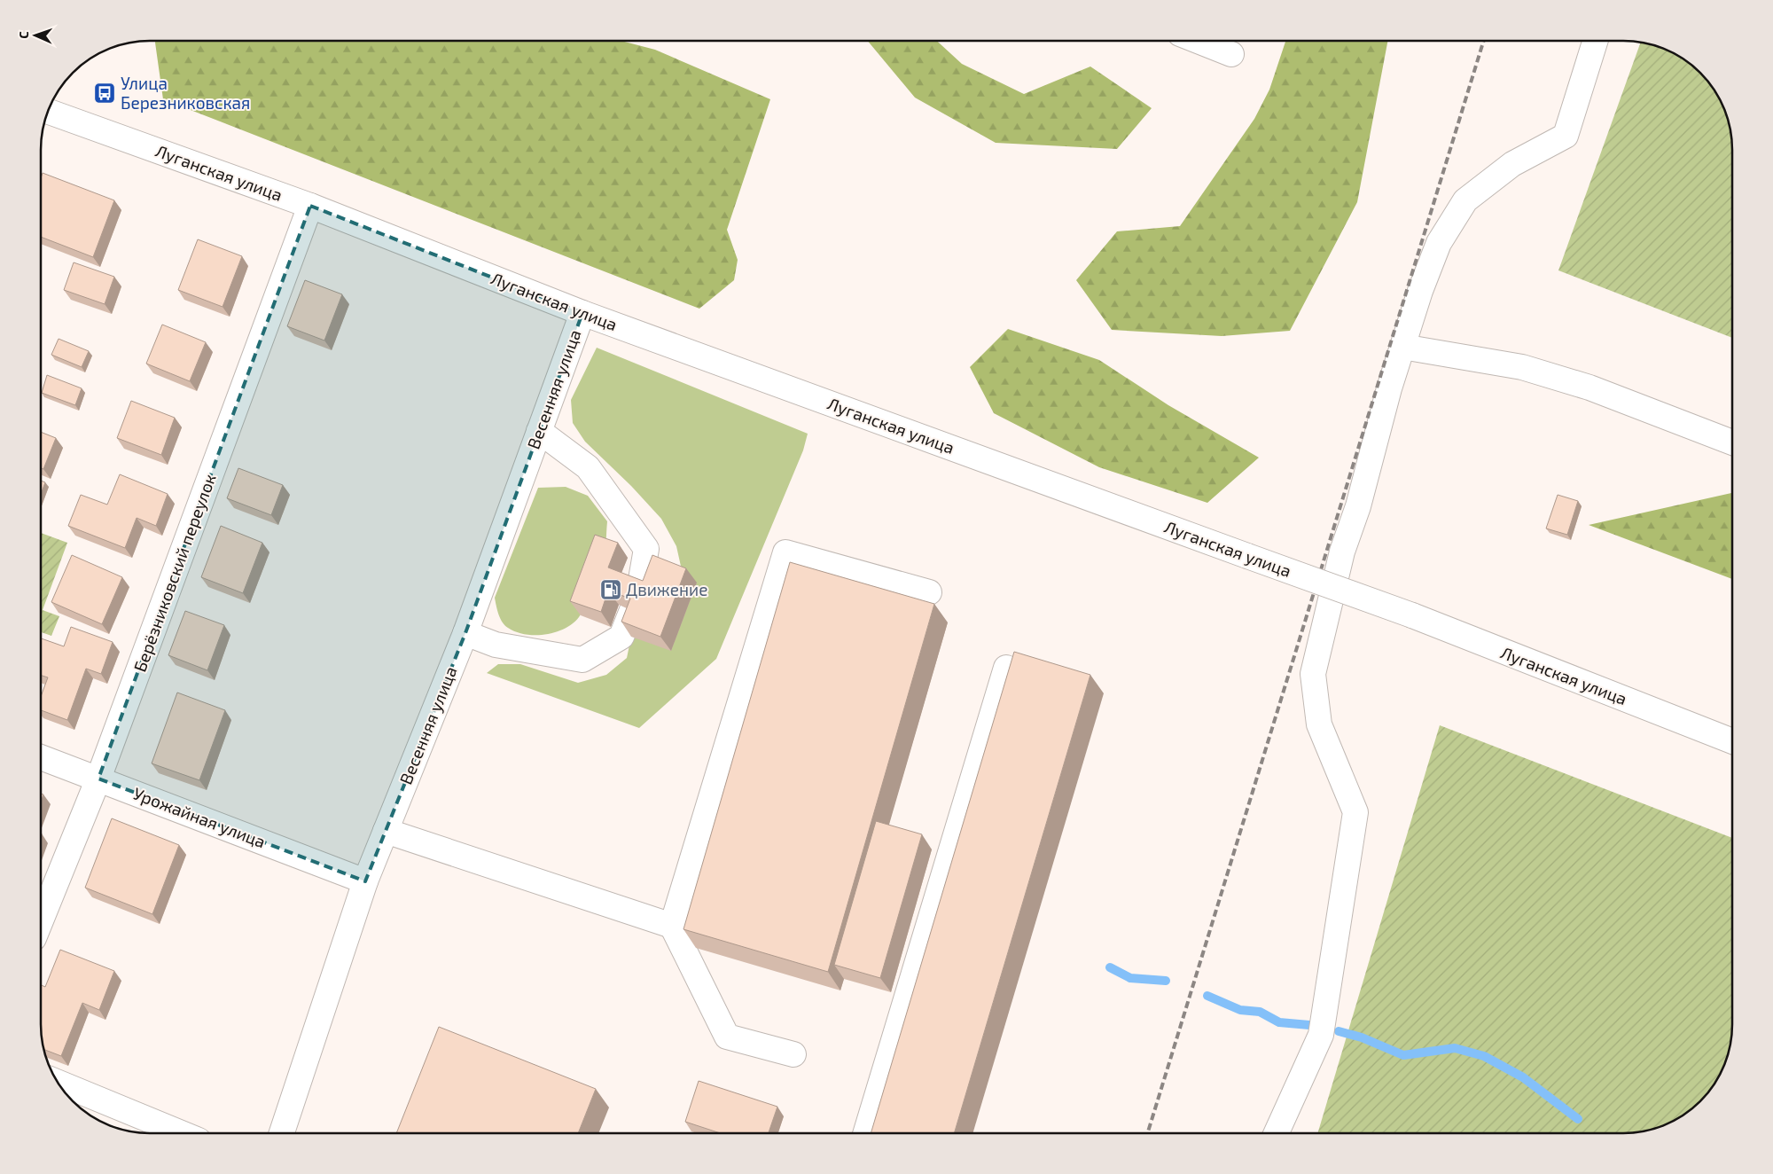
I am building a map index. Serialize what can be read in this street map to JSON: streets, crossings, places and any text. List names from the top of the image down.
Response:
{
  "streets": {
    "main road": [
      "Луганская улица",
      "Весенняя улица",
      "Берёзниковский переулок",
      "Урожайная улица"
    ]
  },
  "crossings": [
    ["Луганская улица", "Весенняя улица"],
    ["Луганская улица", "Берёзниковский переулок"],
    ["Весенняя улица", "Урожайная улица"],
    ["Берёзниковский переулок", "Урожайная улица"]
  ],
  "places": {
    "bus stop": ["Улица Березниковская"],
    "fuel station": ["Движение"]
  },
  "north": "left"
}
